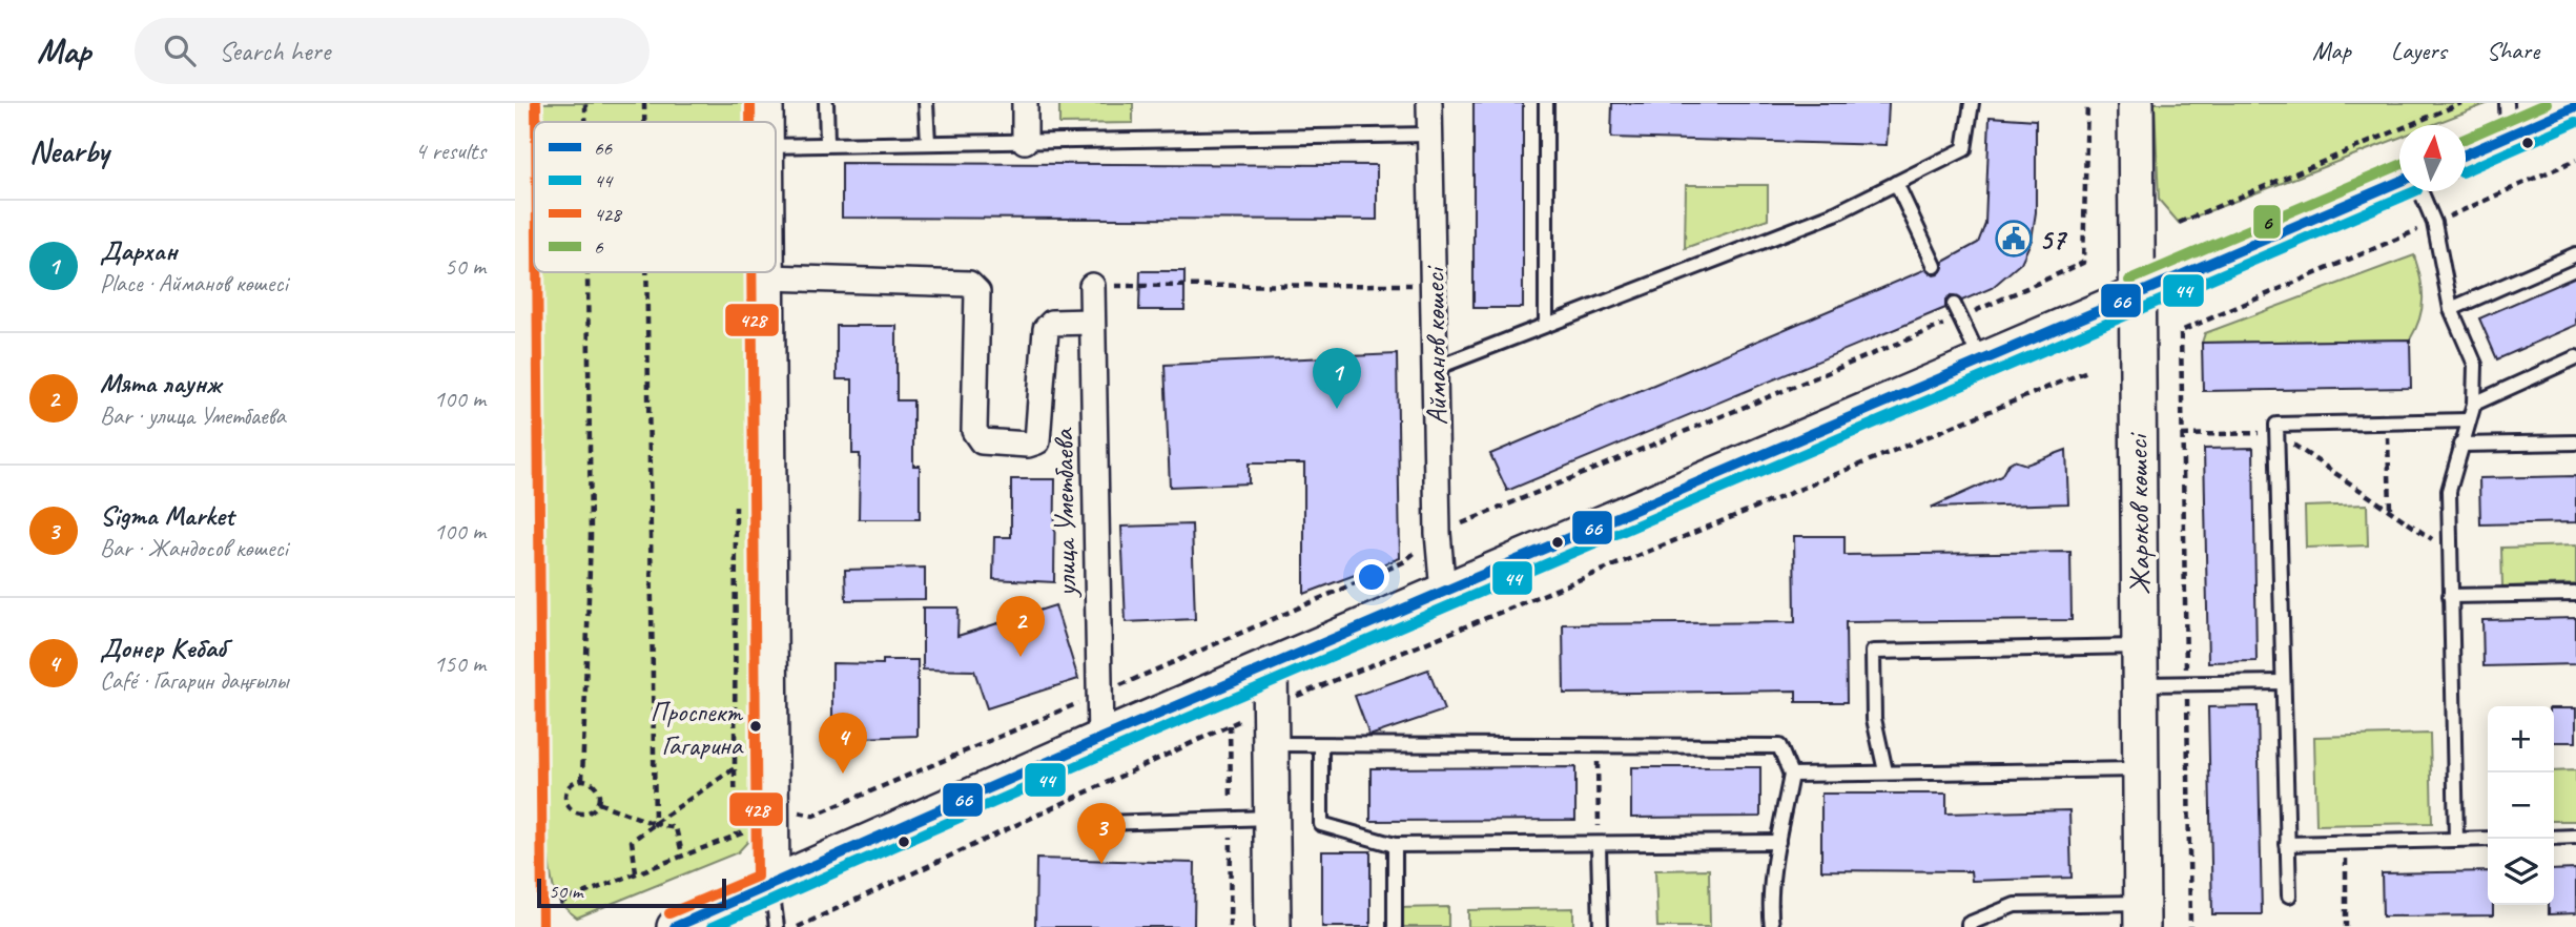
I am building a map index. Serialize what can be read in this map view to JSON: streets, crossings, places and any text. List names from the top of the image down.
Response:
{
  "streets": {
    "main road": ["Жароков көшесі"],
    "street": ["Айманов көшесі", "улица Уметбаева"]
  },
  "places": {
    "public building": ["57"],
    "other": ["Проспект Гагарина"]
  },
  "lines": [
    "transit line 428",
    "transit line 6",
    "transit line 66",
    "transit line 44"
  ],
  "legend": [
    "66",
    "44",
    "428",
    "6"
  ],
  "scale_bar": "50 m",
  "north": "top",
  "page": {
    "header": "Map",
    "search": "Search here",
    "nav": ["Map", "Layers", "Share"],
    "heading": ["Nearby", "4 results"],
    "list": [
      {
        "mark": "1",
        "name": "Дархан",
        "note": "Place · Айманов көшесі",
        "value": "50 m"
      },
      {
        "mark": "2",
        "name": "Мята лаунж",
        "note": "Bar · улица Уметбаева",
        "value": "100 m"
      },
      {
        "mark": "3",
        "name": "Sigma Market",
        "note": "Bar · Жандосов көшесі",
        "value": "100 m"
      },
      {
        "mark": "4",
        "name": "Донер Кебаб",
        "note": "Café · Гагарин даңғылы",
        "value": "150 m"
      }
    ],
    "pins": [
      "1",
      "2",
      "4",
      "3"
    ],
    "map_buttons": ["+", "−"],
    "scale": "50 m"
  }
}
